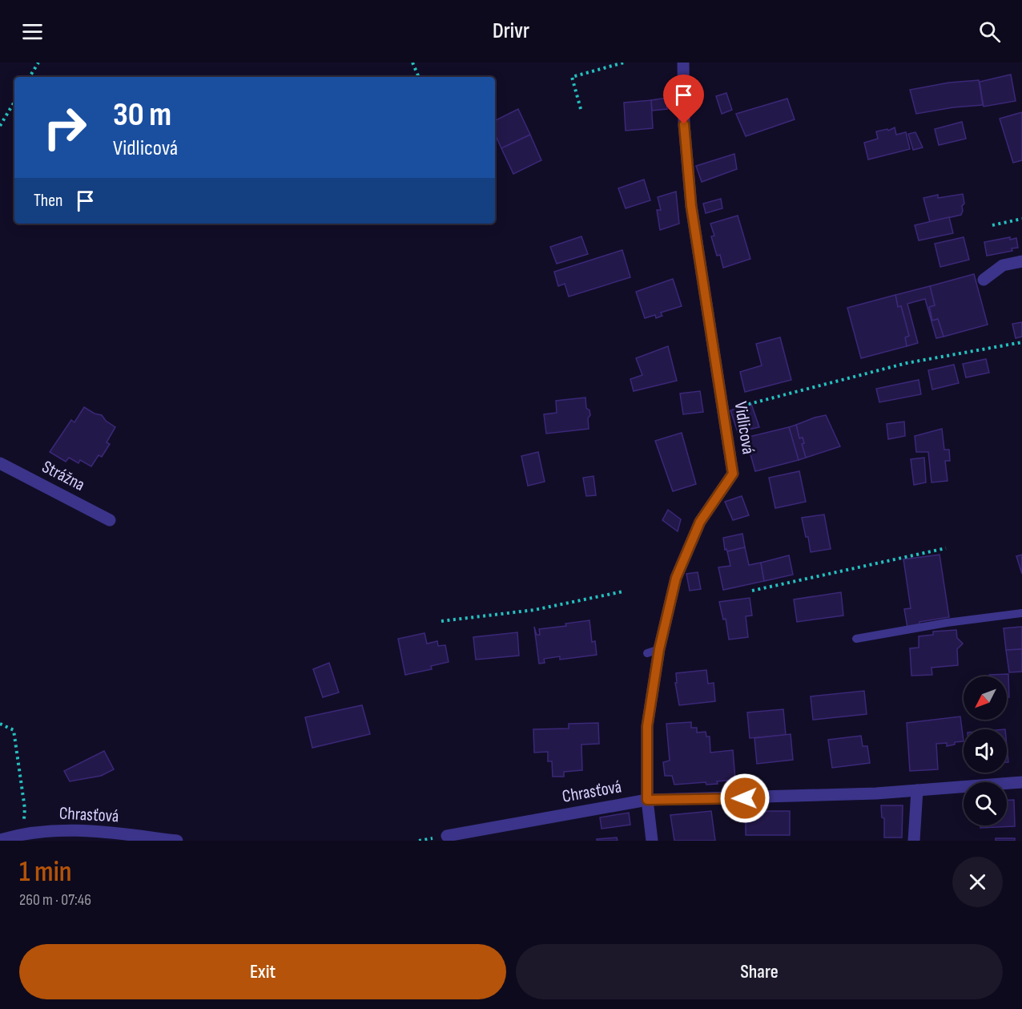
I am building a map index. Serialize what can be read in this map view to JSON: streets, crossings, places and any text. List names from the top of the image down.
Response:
{
  "streets": {
    "street": ["Vidlicová", "Strážna", "Chrasťová"]
  },
  "crossings": [
    ["Vidlicová", "Chrasťová"]
  ],
  "north": "bottom left",
  "page": {
    "header": "Drivr",
    "turn": ["30 m", "Vidlicová"],
    "then": "Then",
    "heading": ["1 min", "260 m · 07:46"],
    "buttons": ["Exit", "Share"]
  }
}
